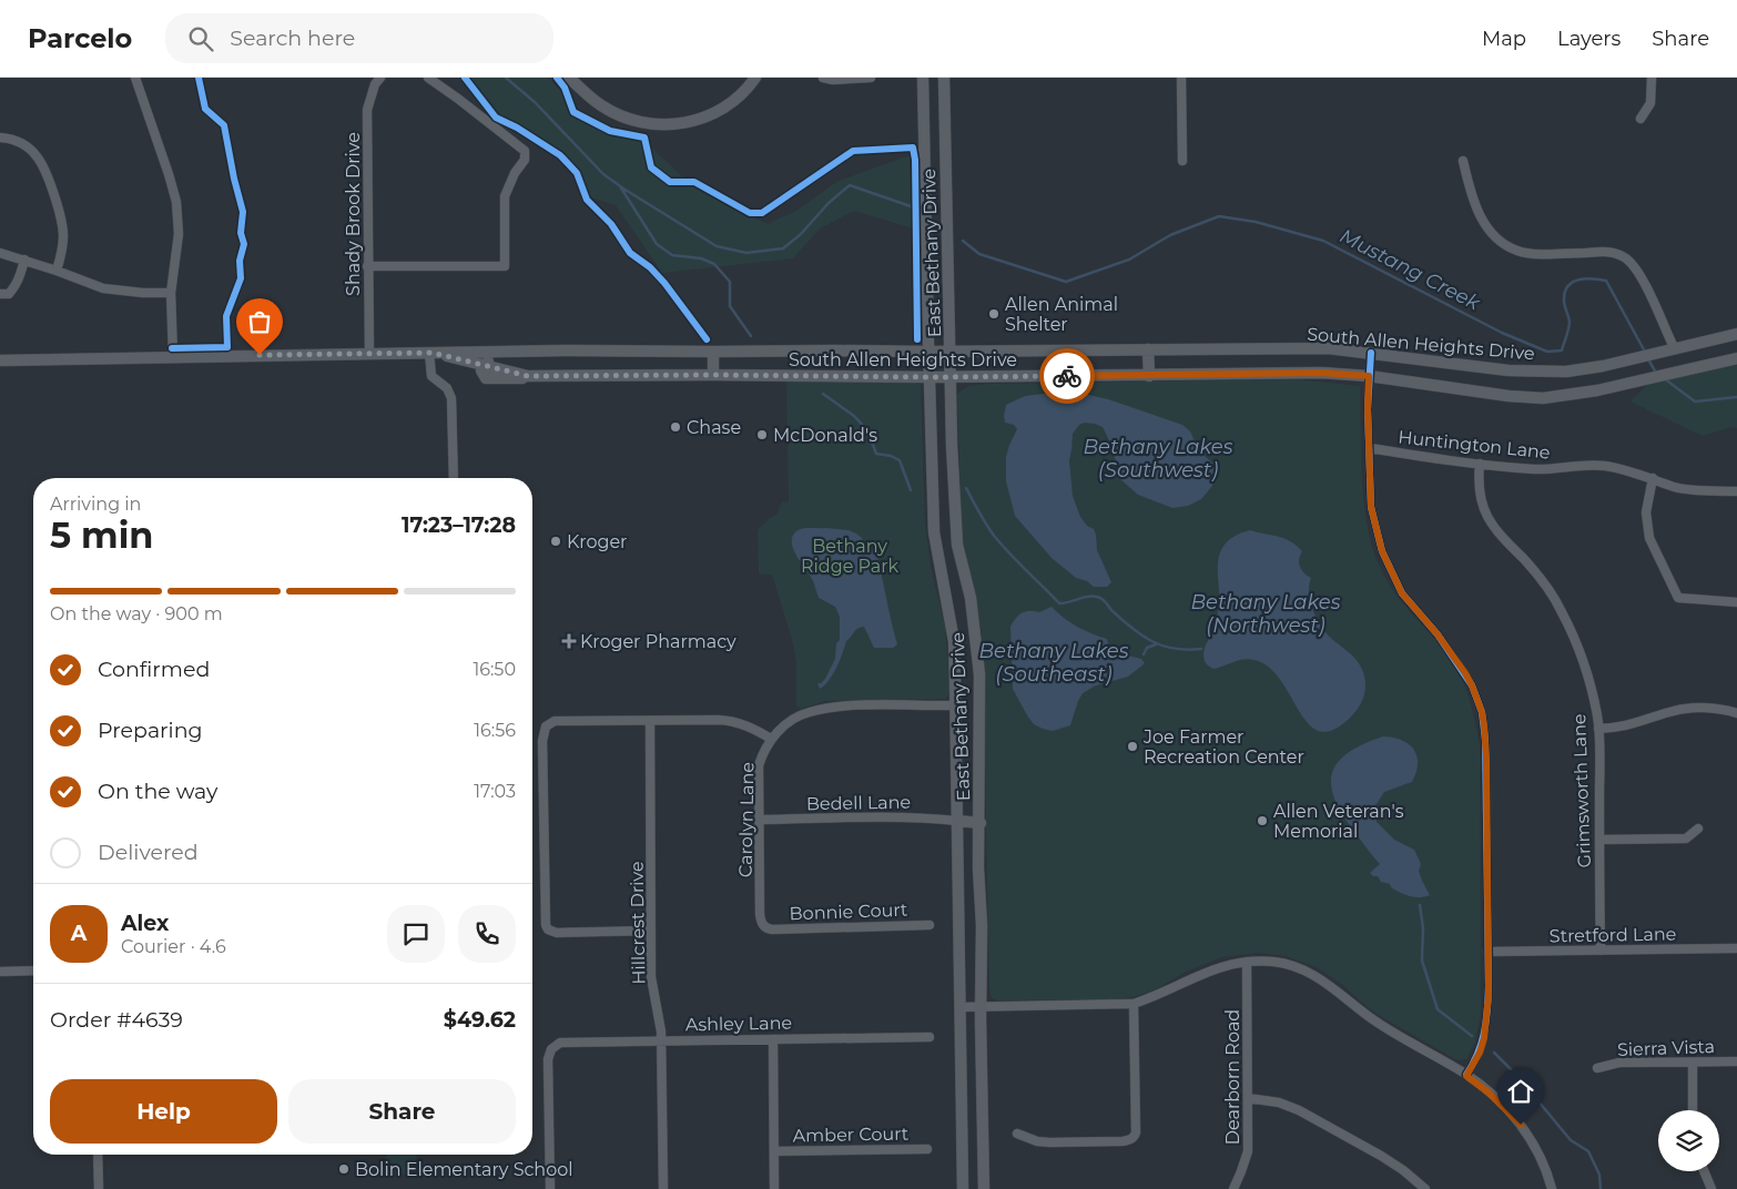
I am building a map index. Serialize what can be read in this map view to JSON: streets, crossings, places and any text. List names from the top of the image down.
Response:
{
  "streets": {
    "main road": ["East Bethany Drive", "South Allen Heights Drive"],
    "street": [
      "Shady Brook Drive",
      "Huntington Lane",
      "Grimsworth Lane",
      "Bedell Lane",
      "Carolyn Lane",
      "Bonnie Court",
      "Hillcrest Drive",
      "Stretford Lane",
      "Ashley Lane",
      "Sierra Vista",
      "Dearborn Road",
      "Amber Court"
    ]
  },
  "crossings": [
    ["Shady Brook Drive", "South Allen Heights Drive"],
    ["East Bethany Drive", "South Allen Heights Drive"],
    ["East Bethany Drive", "Bedell Lane"],
    ["East Bethany Drive", "Carolyn Lane"],
    ["Huntington Lane", "Grimsworth Lane"],
    ["Grimsworth Lane", "Stretford Lane"],
    ["Bedell Lane", "Carolyn Lane"],
    ["Carolyn Lane", "Bonnie Court"],
    ["Hillcrest Drive", "Ashley Lane"]
  ],
  "water": [
    "Mustang Creek",
    "Bethany Lakes (Southwest)",
    "Bethany Lakes (Northwest)",
    "Bethany Lakes (Southeast)"
  ],
  "parks": ["Bethany Ridge Park"],
  "places": {
    "other": [
      "Allen Animal Shelter",
      "Chase",
      "McDonald's",
      "Kroger",
      "Joe Farmer Recreation Center",
      "Allen Veteran's Memorial",
      "Bolin Elementary School"
    ],
    "health": ["Kroger Pharmacy"]
  },
  "page": {
    "header": "Parcelo",
    "search": "Search here",
    "nav": ["Map", "Layers", "Share"],
    "heading": ["5 min", "Arriving in", "17:23–17:28"],
    "panel": [
      "Alex",
      "Courier · 4.6",
      "Order #4639",
      "$49.62"
    ],
    "bar": "On the way · 900 m",
    "list": [
      ["Confirmed", "16:50"],
      ["Preparing", "16:56"],
      ["On the way", "17:03"],
      "Delivered"
    ],
    "round": "A",
    "buttons": ["Help", "Share"]
  }
}
